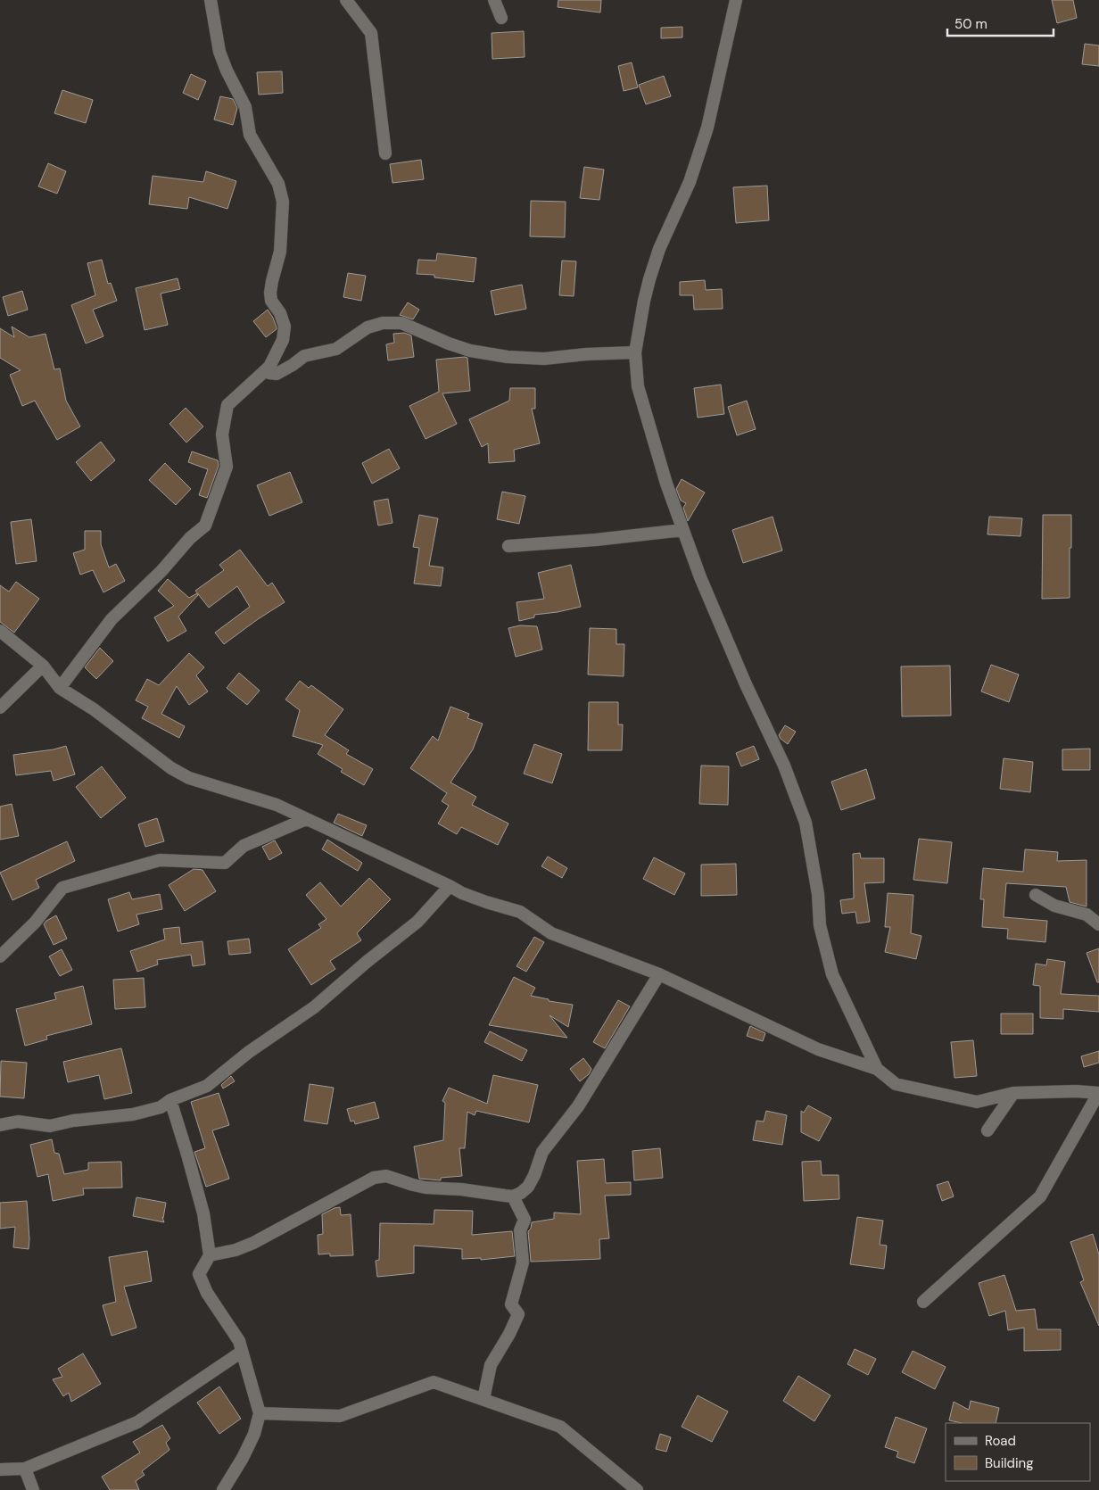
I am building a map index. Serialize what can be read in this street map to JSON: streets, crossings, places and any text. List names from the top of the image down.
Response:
{
  "legend": ["Road", "Building"],
  "scale_bar": "50 m"
}
